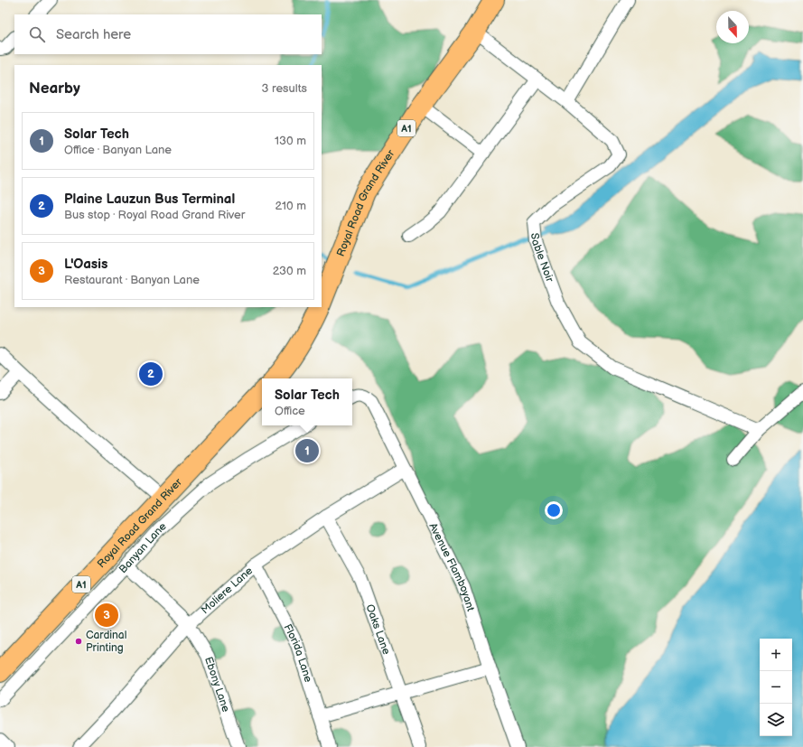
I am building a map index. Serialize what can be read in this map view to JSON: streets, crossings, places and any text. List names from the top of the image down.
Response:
{
  "streets": {
    "main road": ["A1", "Royal Road Grand River"],
    "street": [
      "Sable Noir",
      "Banyan Lane",
      "Avenue Flamboyant",
      "Moliere Lane",
      "Oaks Lane",
      "Florida Lane",
      "Ebony Lane"
    ]
  },
  "crossings": [
    ["Royal Road Grand River", "Sable Noir"],
    ["Banyan Lane", "Ebony Lane"],
    ["Avenue Flamboyant", "Moliere Lane"],
    ["Moliere Lane", "Oaks Lane"],
    ["Moliere Lane", "Florida Lane"],
    ["Moliere Lane", "Ebony Lane"]
  ],
  "places": ["Cardinal Printing"],
  "north": "bottom",
  "page": {
    "search": "Search here",
    "heading": ["Nearby", "3 results"],
    "list": [
      {
        "mark": "1",
        "name": "Solar Tech",
        "note": "Office · Banyan Lane",
        "value": "130 m"
      },
      {
        "mark": "2",
        "name": "Plaine Lauzun Bus Terminal",
        "note": "Bus stop · Royal Road Grand River",
        "value": "210 m"
      },
      {
        "mark": "3",
        "name": "L'Oasis",
        "note": "Restaurant · Banyan Lane",
        "value": "230 m"
      }
    ],
    "pins": ["2", "1", "3"],
    "popup": ["Solar Tech", "Office"],
    "map_buttons": ["+", "−"]
  }
}
